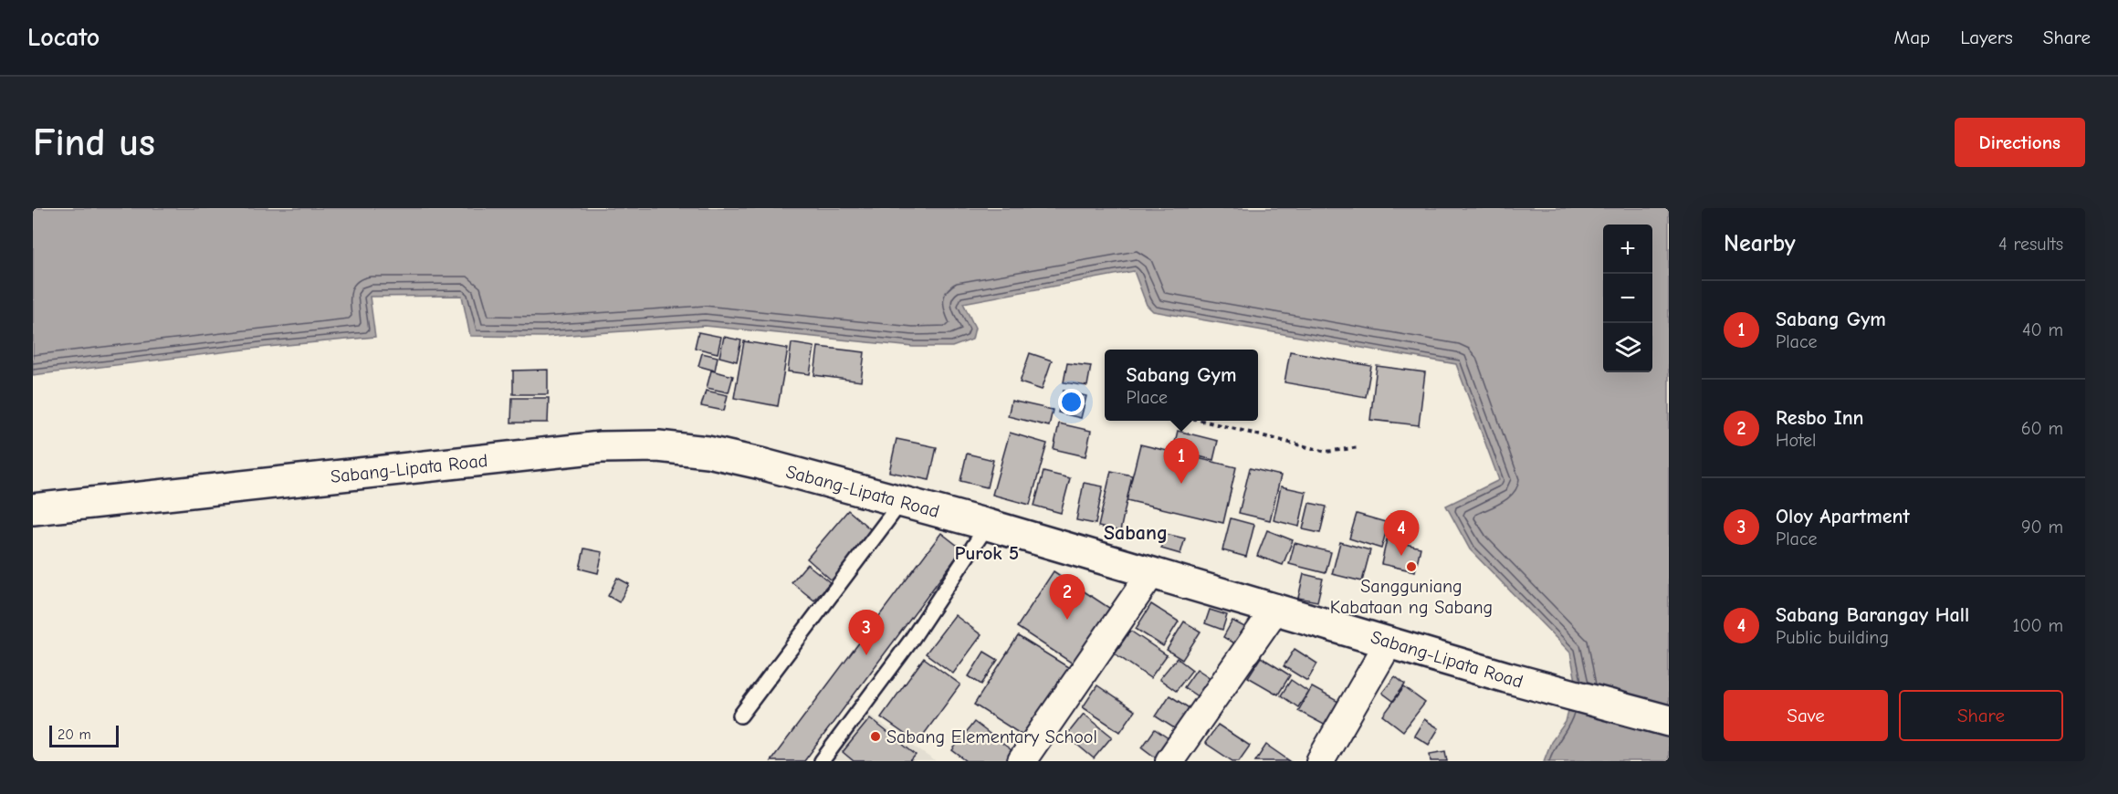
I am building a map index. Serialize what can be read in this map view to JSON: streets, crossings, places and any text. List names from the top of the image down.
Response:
{
  "streets": {
    "main road": ["Sabang-Lipata Road"]
  },
  "districts": ["Sabang", "Purok 5"],
  "places": ["Sangguniang Kabataan ng Sabang", "Sabang Elementary School"],
  "scale_bar": "20 m",
  "page": {
    "header": "Locato",
    "nav": ["Map", "Layers", "Share"],
    "buttons": [
      "Directions",
      ["Save", "Share"]
    ],
    "title": "Find us",
    "heading": ["Nearby", "4 results"],
    "map_buttons": ["+", "−"],
    "list": [
      {
        "mark": "1",
        "name": "Sabang Gym",
        "note": "Place",
        "value": "40 m"
      },
      {
        "mark": "2",
        "name": "Resbo Inn",
        "note": "Hotel",
        "value": "60 m"
      },
      {
        "mark": "3",
        "name": "Oloy Apartment",
        "note": "Place",
        "value": "90 m"
      },
      {
        "mark": "4",
        "name": "Sabang Barangay Hall",
        "note": "Public building",
        "value": "100 m"
      }
    ],
    "popup": ["Sabang Gym", "Place"],
    "pins": [
      "1",
      "4",
      "2",
      "3"
    ],
    "scale": "20 m"
  }
}
